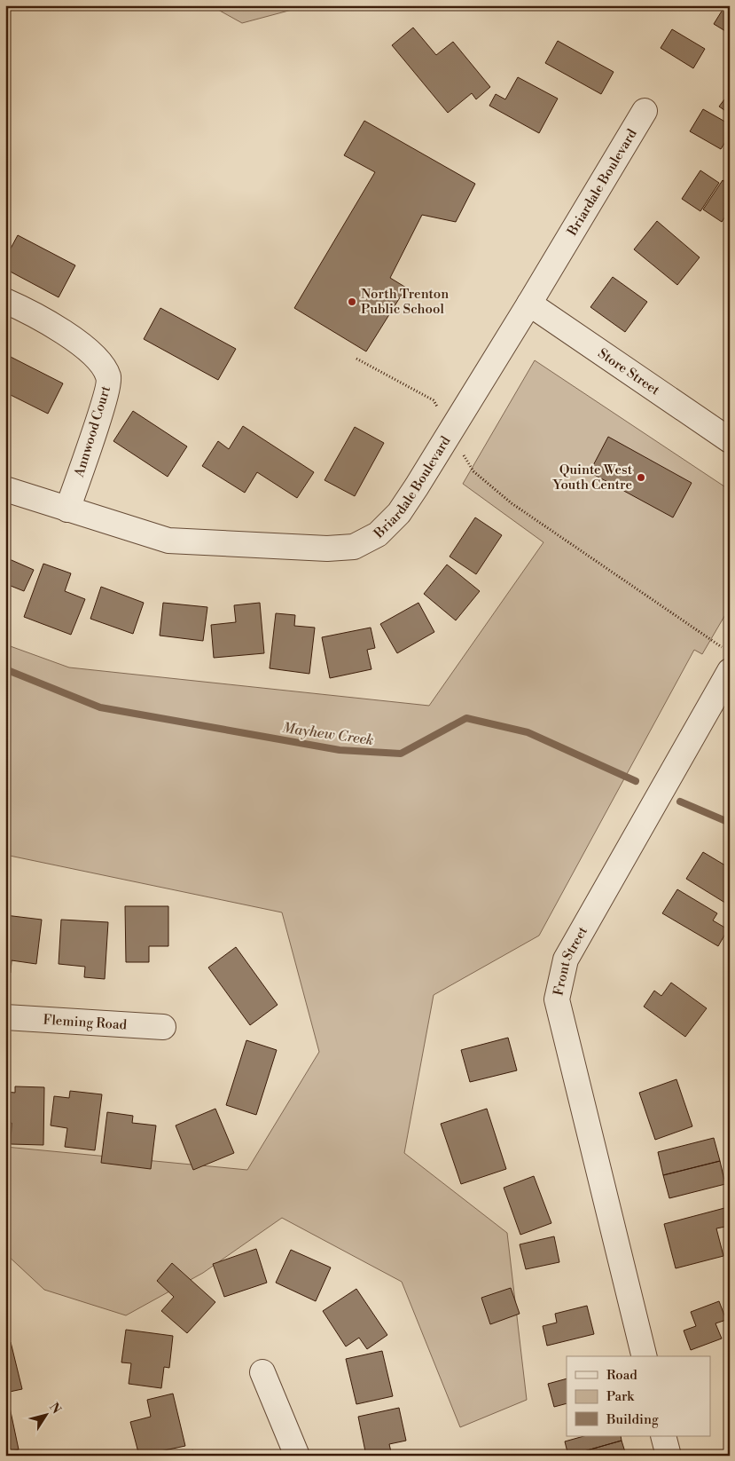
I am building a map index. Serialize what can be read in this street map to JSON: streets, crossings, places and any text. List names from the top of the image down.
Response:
{
  "streets": {
    "street": [
      "Briardale Boulevard",
      "Store Street",
      "Annwood Court",
      "Front Street",
      "Fleming Road"
    ]
  },
  "crossings": [
    ["Briardale Boulevard", "Store Street"],
    ["Briardale Boulevard", "Annwood Court"]
  ],
  "water": ["Mayhew Creek"],
  "places": ["North Trenton Public School", "Quinte West Youth Centre"],
  "legend": ["Road", "Park", "Building"],
  "north": "top right"
}
